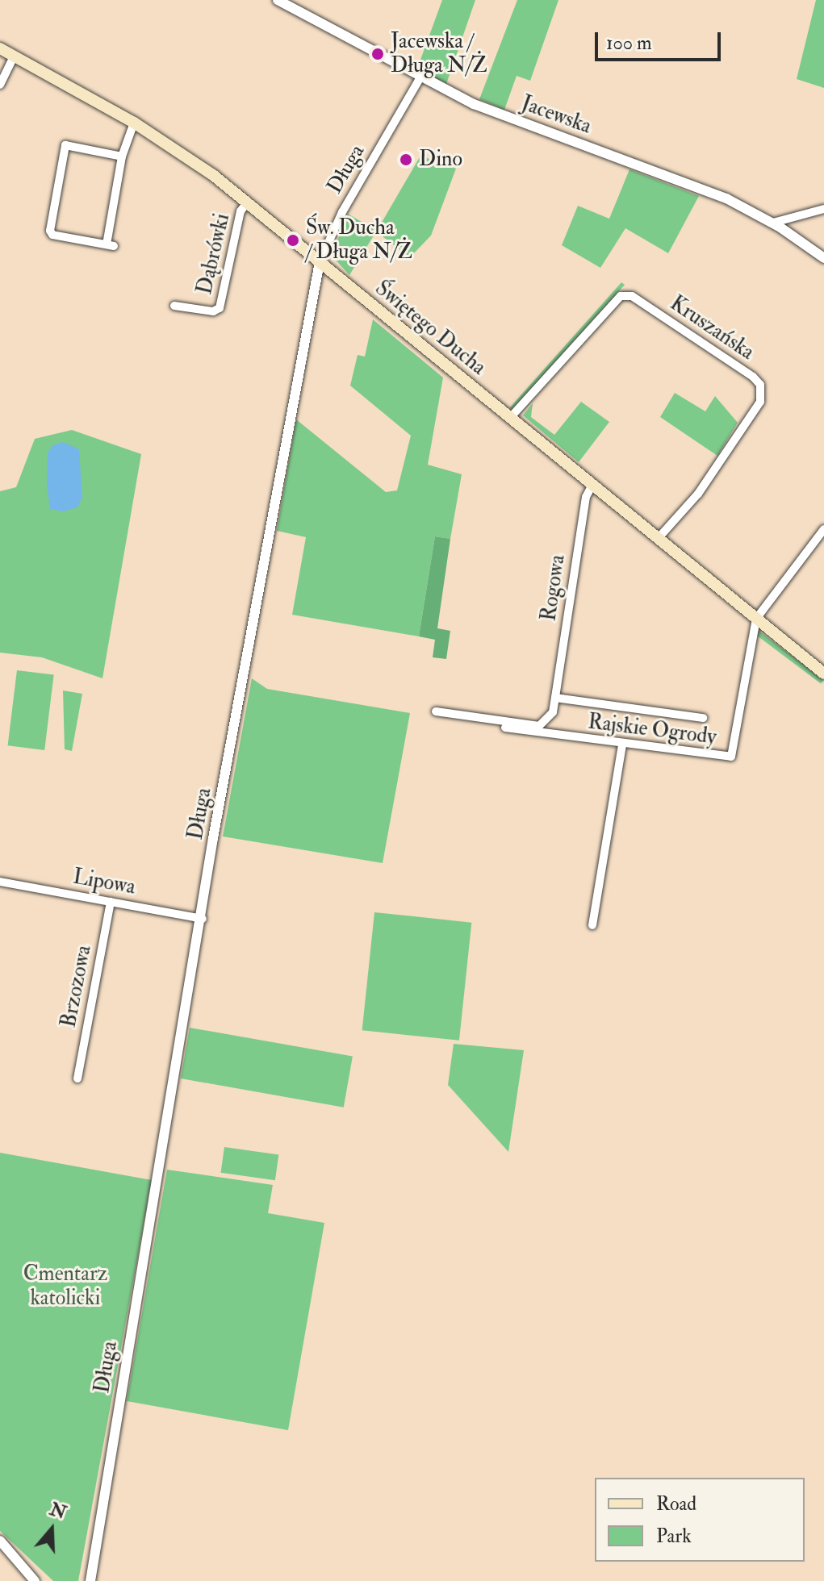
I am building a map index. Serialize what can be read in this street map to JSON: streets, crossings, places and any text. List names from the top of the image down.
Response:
{
  "streets": {
    "main road": ["Świętego Ducha"],
    "street": [
      "Jacewska",
      "Długa",
      "Dąbrówki",
      "Kruszańska",
      "Rogowa",
      "Rajskie Ogrody",
      "Lipowa",
      "Brzozowa"
    ]
  },
  "crossings": [
    ["Jacewska", "Długa"],
    ["Długa", "Świętego Ducha"],
    ["Długa", "Lipowa"],
    ["Dąbrówki", "Świętego Ducha"],
    ["Świętego Ducha", "Kruszańska"],
    ["Świętego Ducha", "Rogowa"],
    ["Świętego Ducha", "Rajskie Ogrody"],
    ["Lipowa", "Brzozowa"]
  ],
  "parks": ["Cmentarz katolicki"],
  "places": ["Jacewska / Długa N/Ż", "Dino", "Św. Ducha / Długa N/Ż"],
  "legend": ["Road", "Park"],
  "scale_bar": "100 m",
  "north": "top"
}
